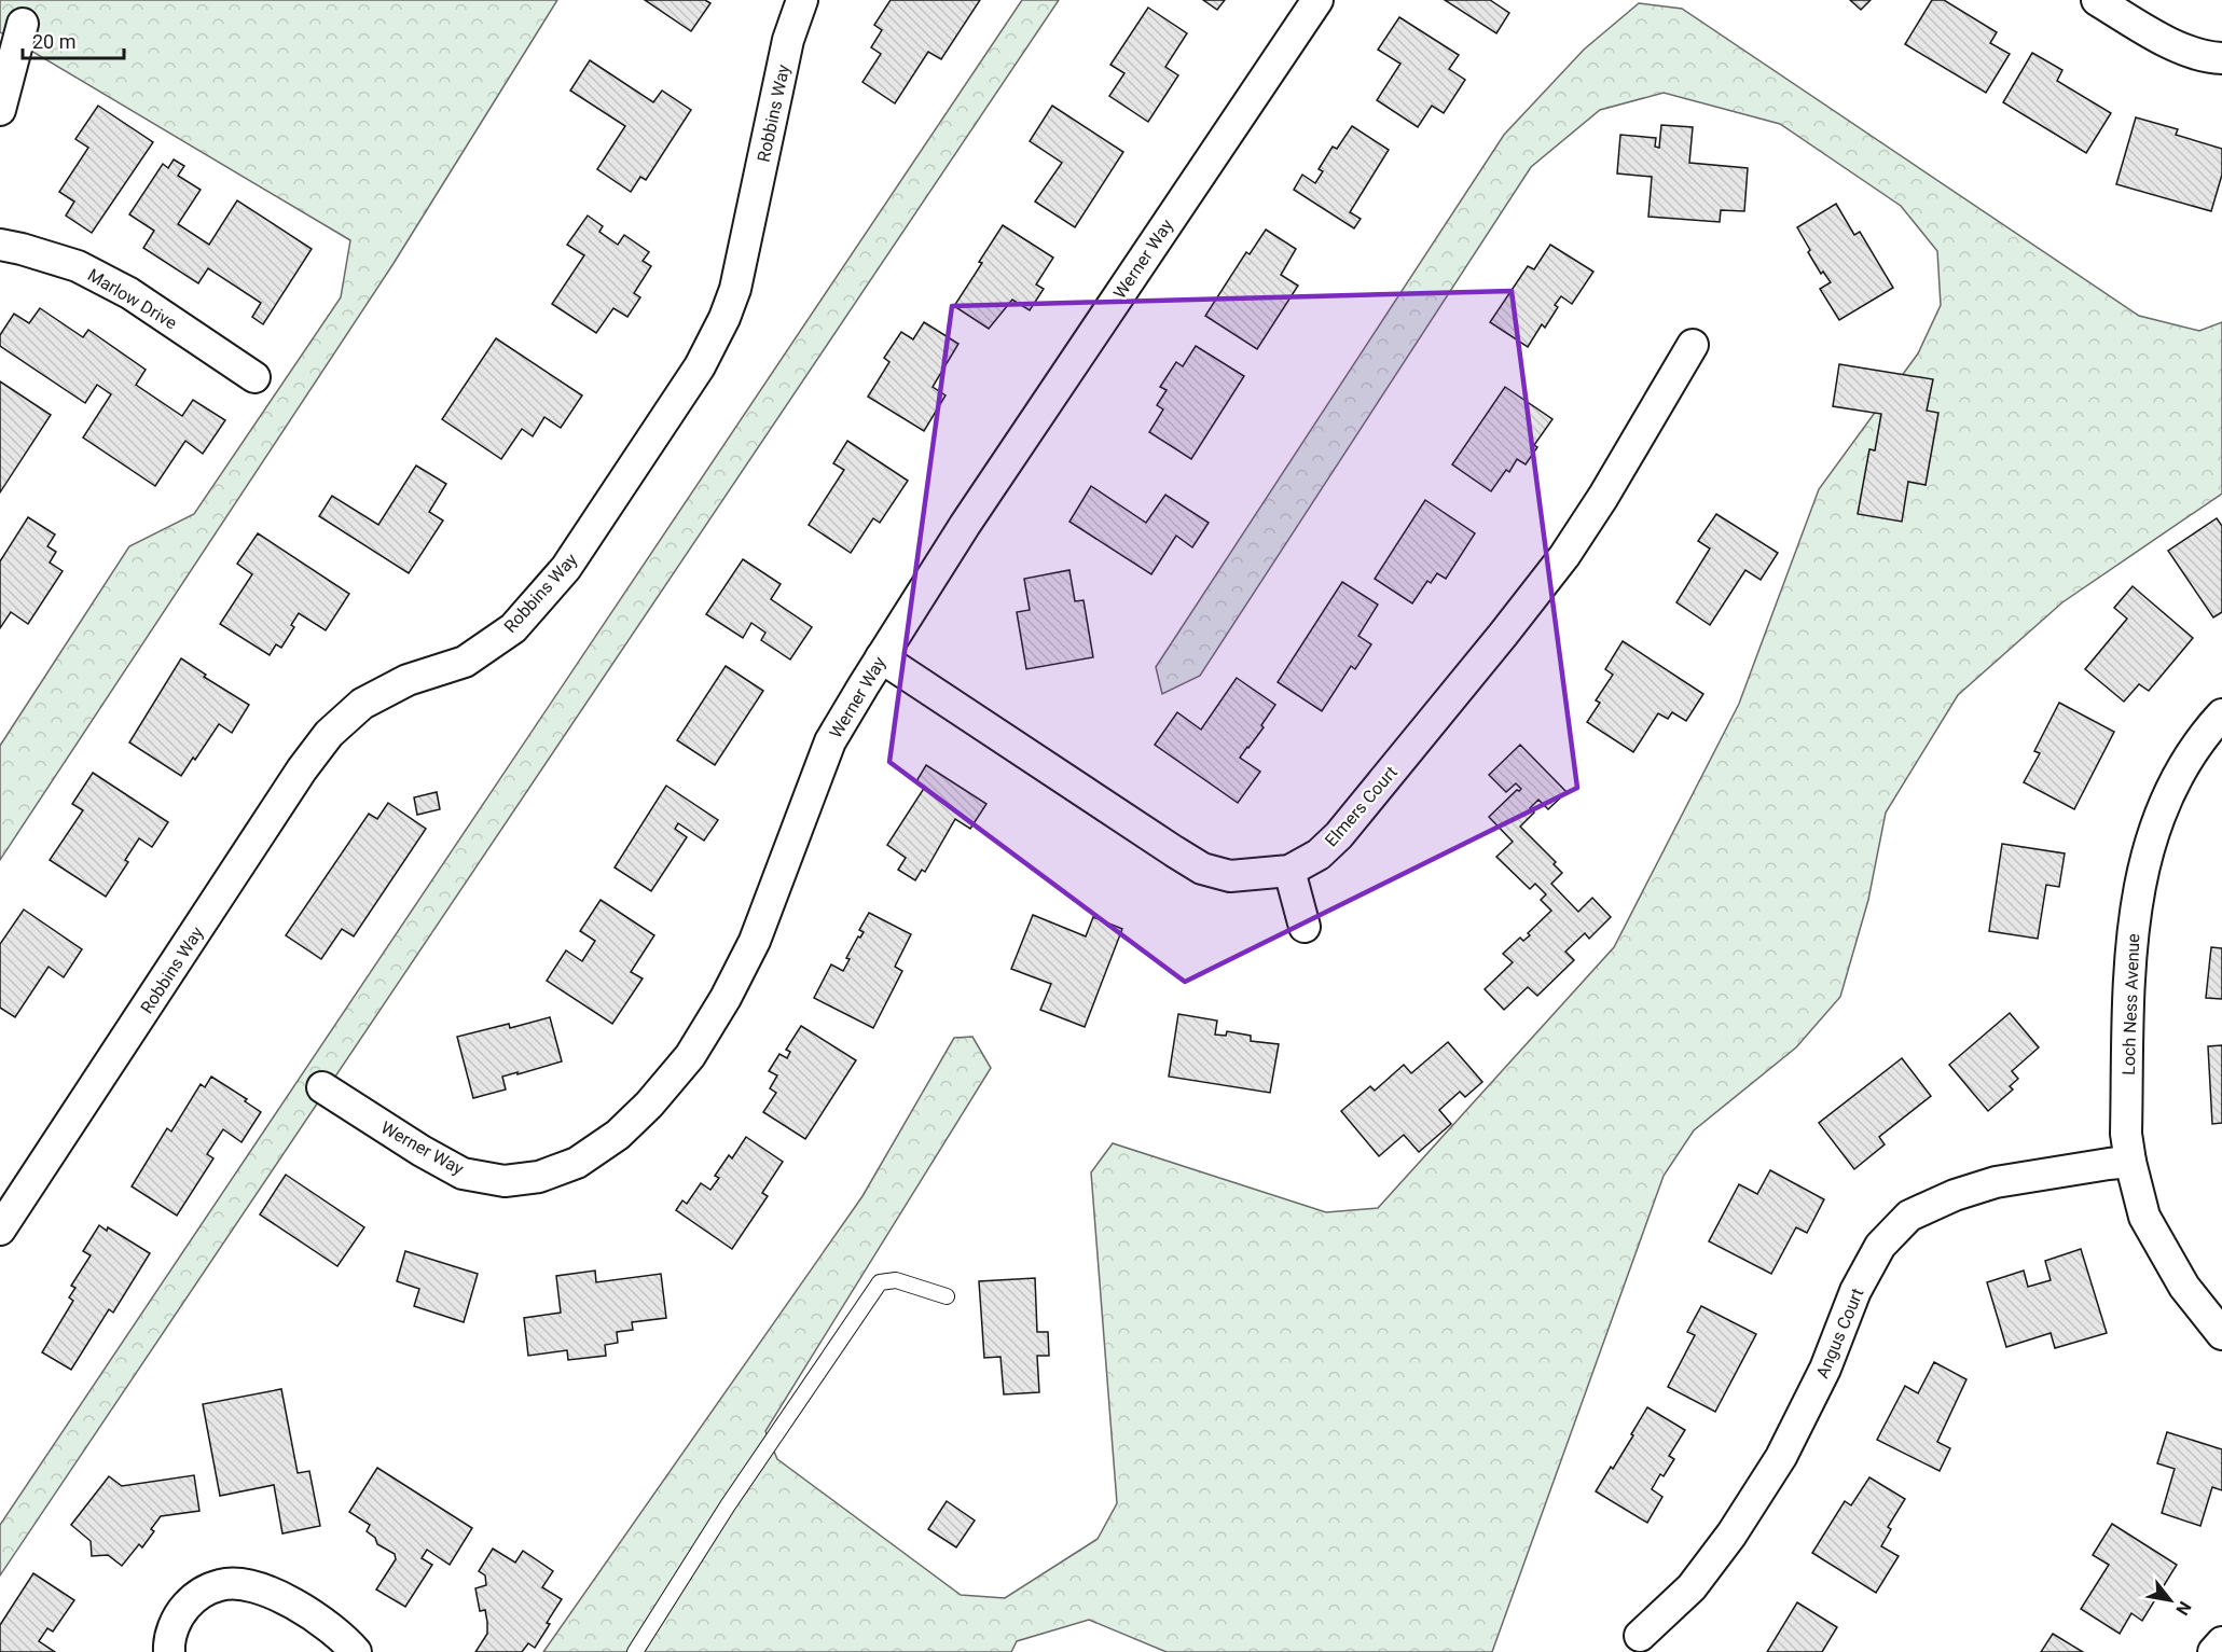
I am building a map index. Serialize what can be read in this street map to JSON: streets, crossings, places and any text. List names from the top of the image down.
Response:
{
  "streets": {
    "street": [
      "Robbins Way",
      "Werner Way",
      "Marlow Drive",
      "Elmers Court",
      "Loch Ness Avenue",
      "Angus Court"
    ]
  },
  "crossings": [
    ["Werner Way", "Elmers Court"],
    ["Loch Ness Avenue", "Angus Court"]
  ],
  "scale_bar": "20 m",
  "north": "bottom right"
}
